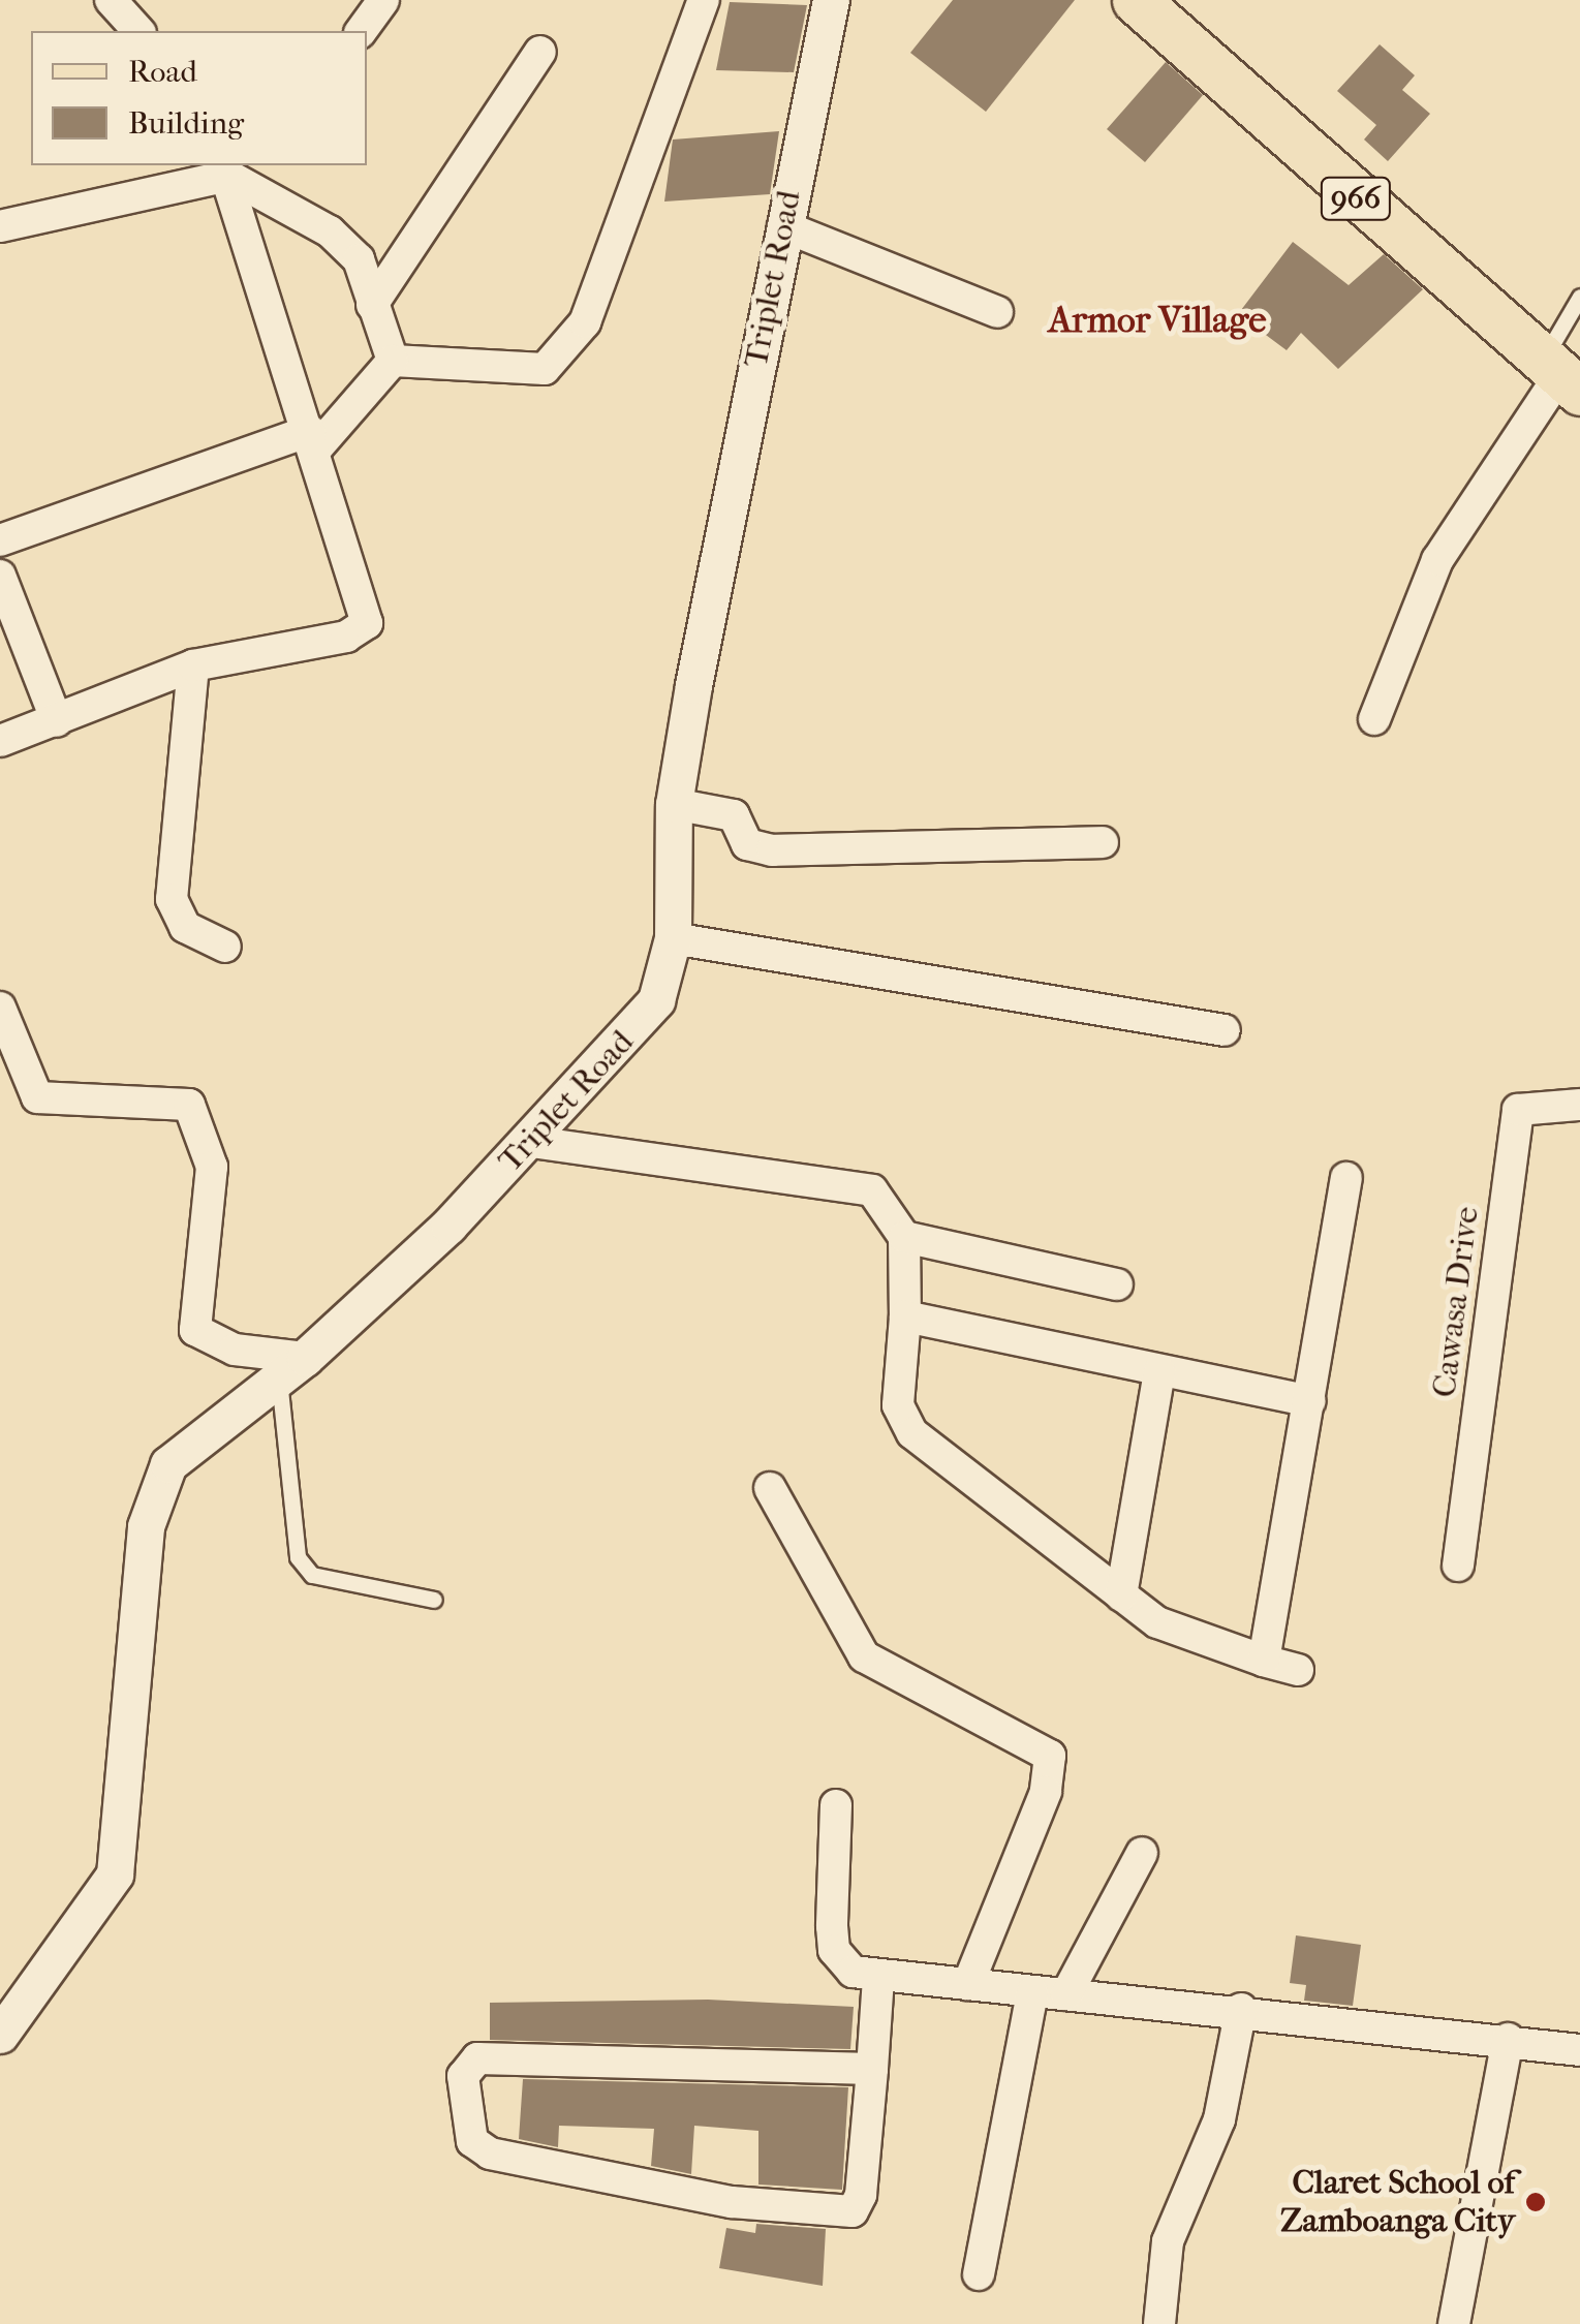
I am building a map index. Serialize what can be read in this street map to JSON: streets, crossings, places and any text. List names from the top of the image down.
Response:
{
  "streets": {
    "main road": ["966"],
    "street": ["Triplet Road", "Cawasa Drive"]
  },
  "districts": ["Armor Village"],
  "places": ["Claret School of Zamboanga City"],
  "legend": ["Road", "Building"]
}
